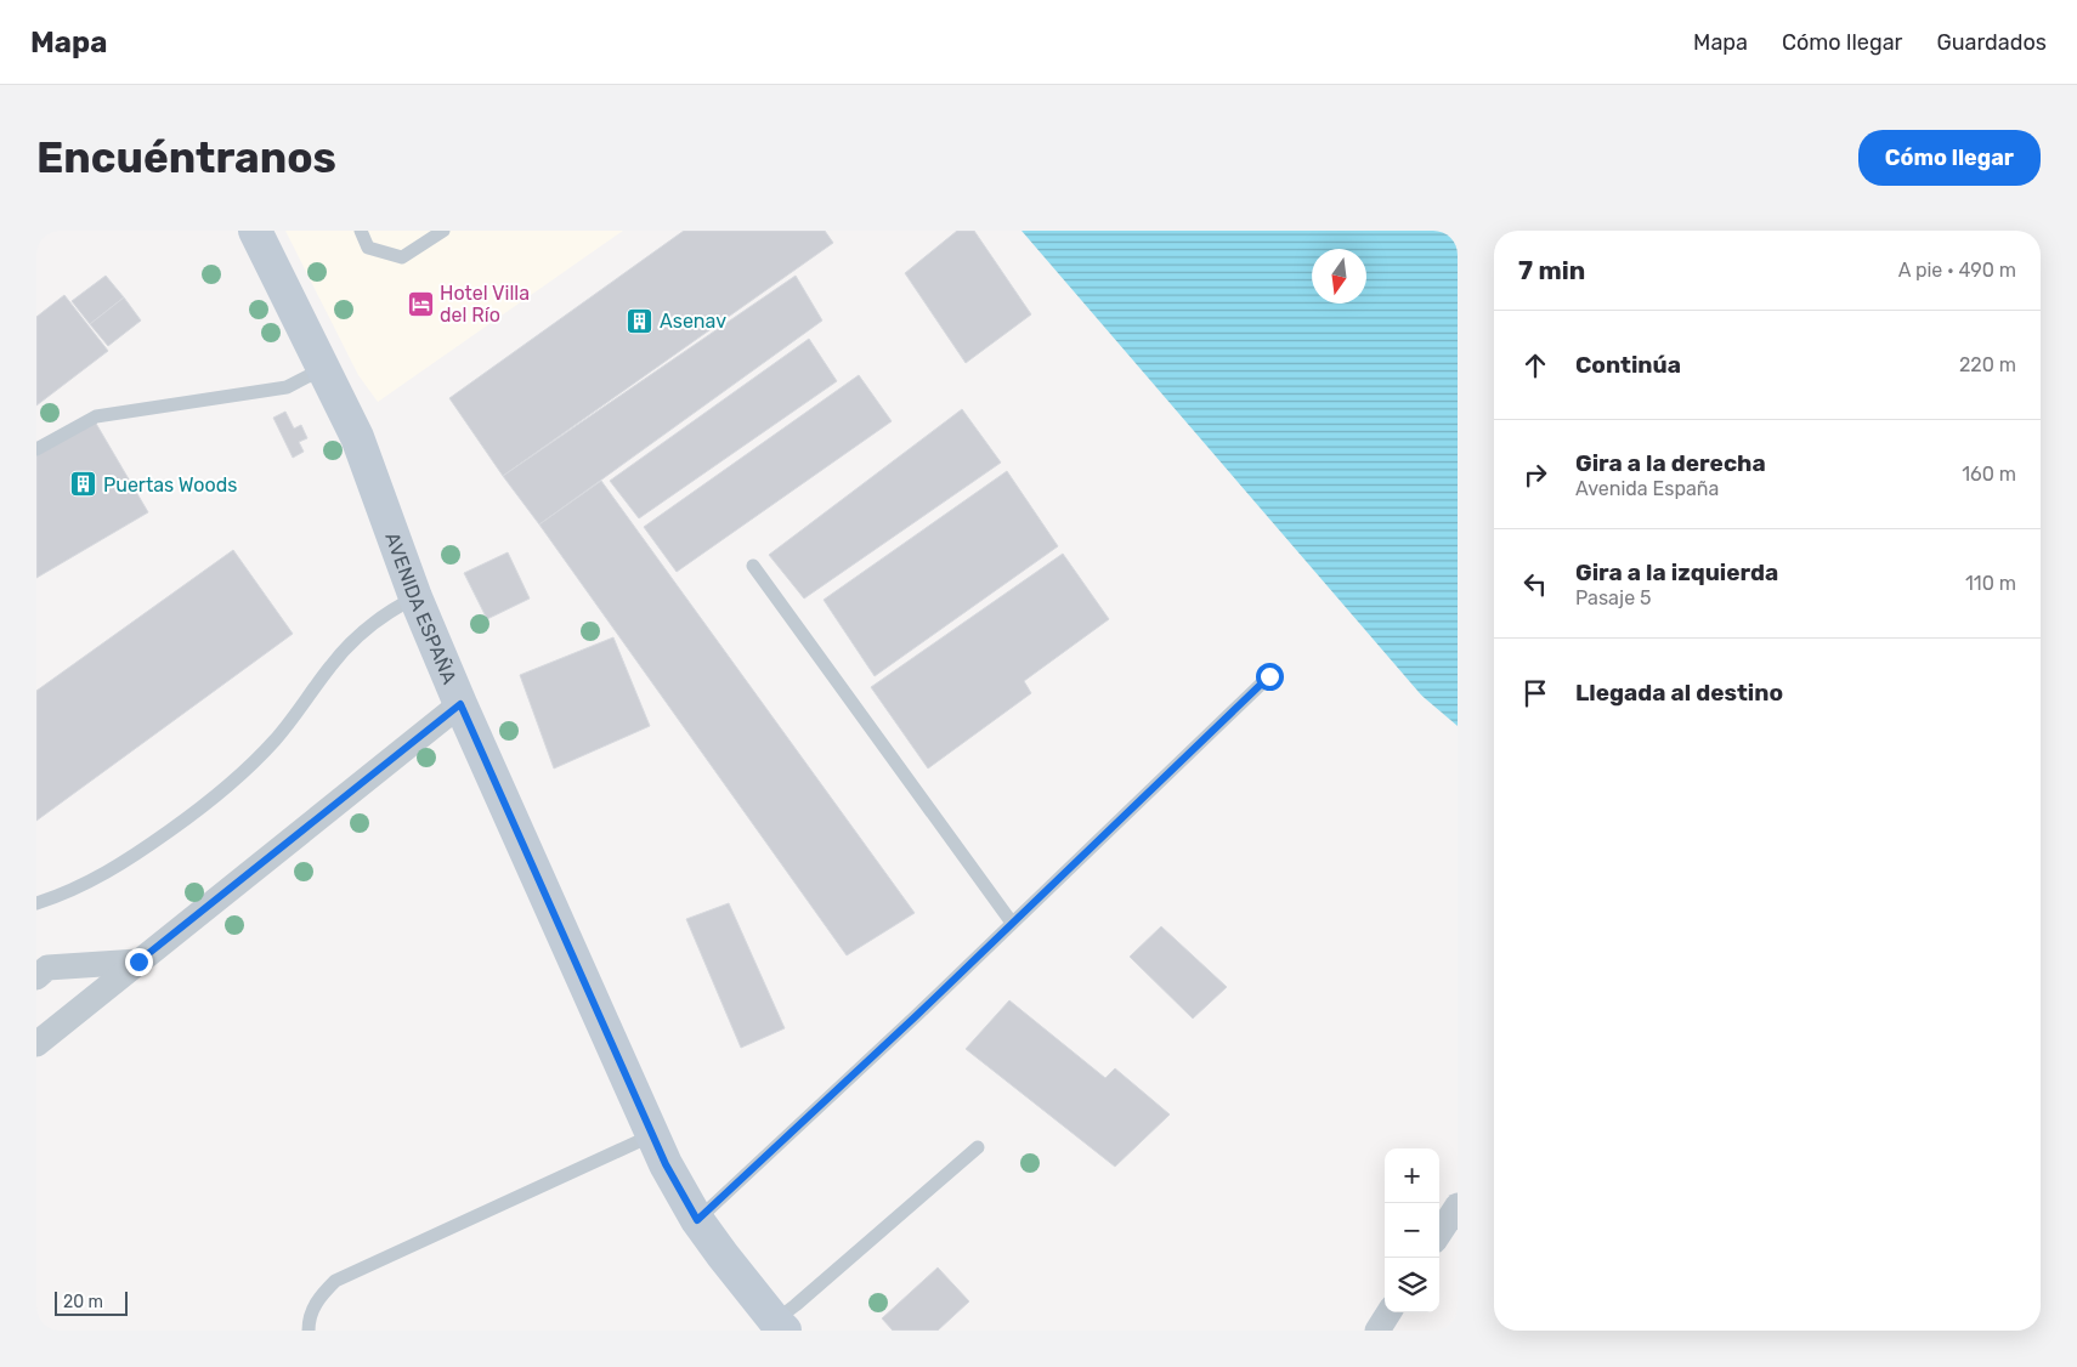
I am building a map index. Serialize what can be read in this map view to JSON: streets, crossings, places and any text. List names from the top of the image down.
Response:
{
  "streets": {
    "main road": ["AVENIDA ESPAÑA"]
  },
  "places": {
    "hotel": ["Hotel Villa del Río"],
    "building": ["Asenav", "Puertas Woods"]
  },
  "scale_bar": "20 m",
  "north": "bottom",
  "page": {
    "header": "Mapa",
    "nav": ["Mapa", "Cómo llegar", "Guardados"],
    "buttons": "Cómo llegar",
    "title": "Encuéntranos",
    "heading": ["7 min", "A pie · 490 m"],
    "list": [
      ["Continúa", "220 m"],
      ["Gira a la derecha", "Avenida España", "160 m"],
      ["Gira a la izquierda", "Pasaje 5", "110 m"],
      "Llegada al destino"
    ],
    "map_buttons": ["+", "−"],
    "scale": "20 m"
  }
}
